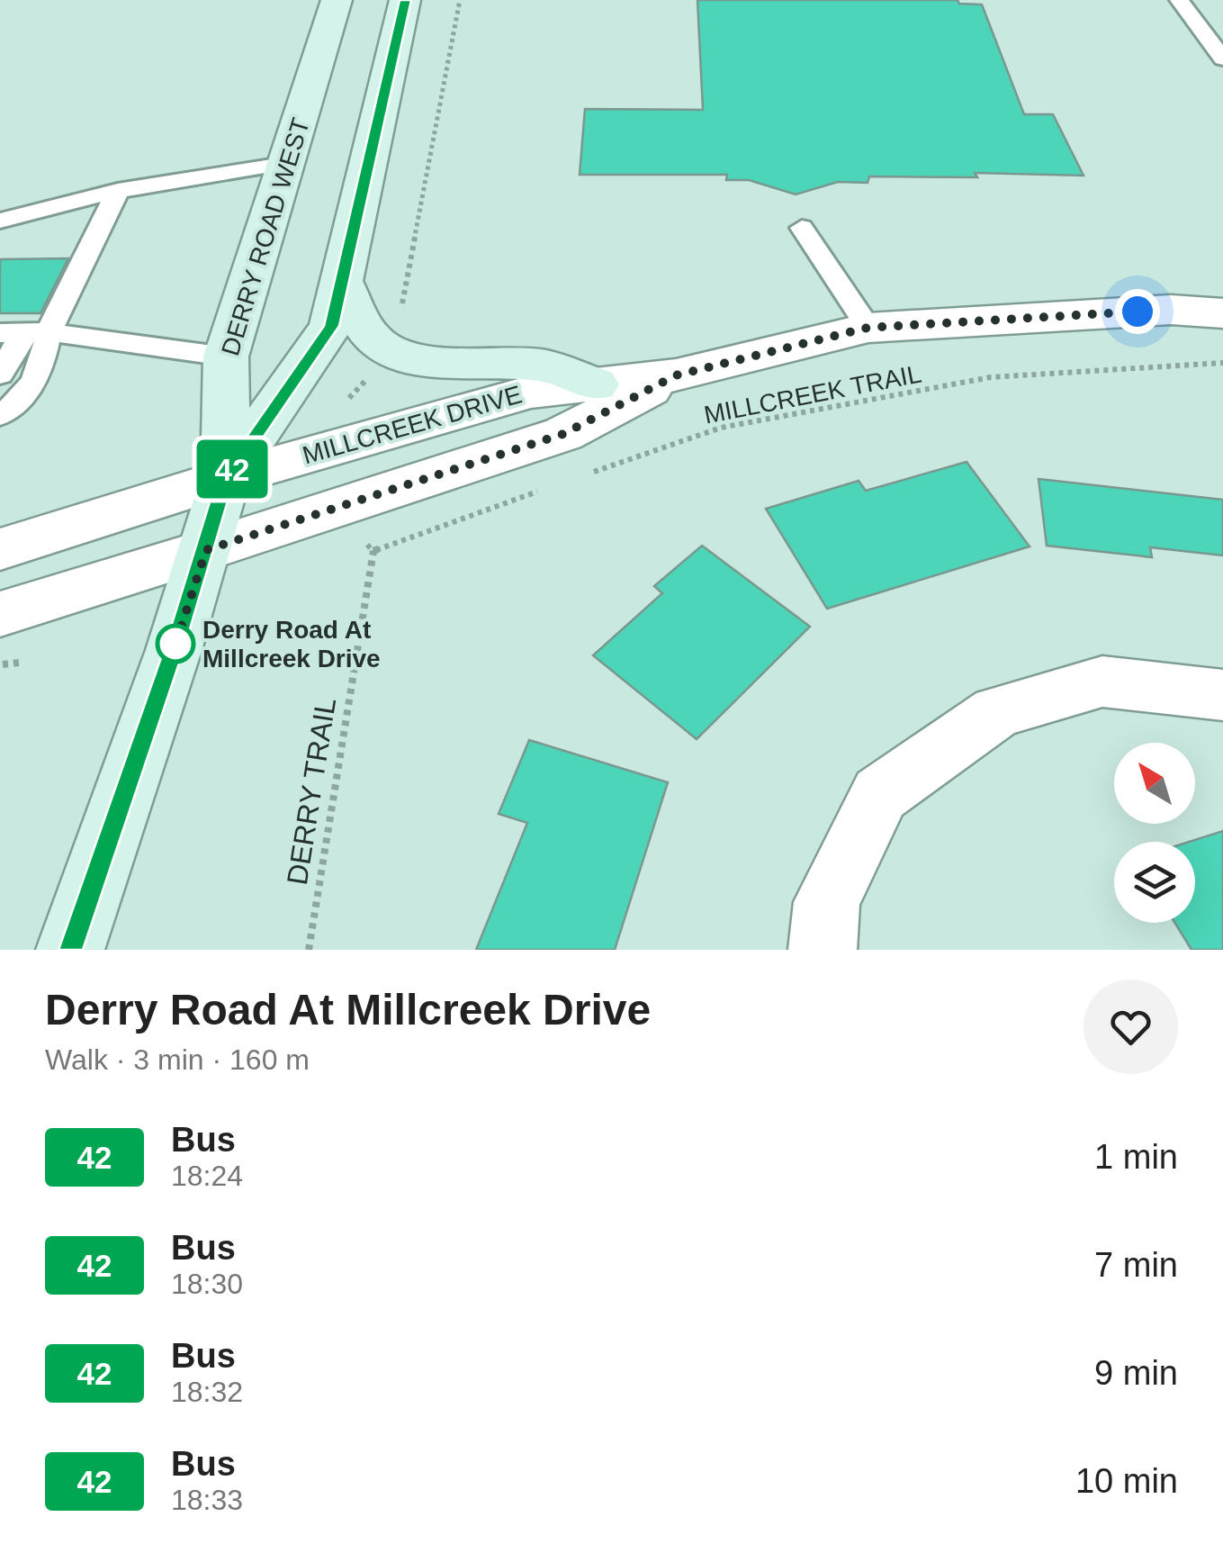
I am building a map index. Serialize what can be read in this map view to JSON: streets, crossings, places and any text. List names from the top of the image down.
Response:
{
  "streets": {
    "main road": ["DERRY ROAD WEST"],
    "street": ["MILLCREEK DRIVE"],
    "path": ["MILLCREEK TRAIL", "DERRY TRAIL"]
  },
  "crossings": [
    ["DERRY ROAD WEST", "MILLCREEK DRIVE"]
  ],
  "places": ["Derry Road At Millcreek Drive"],
  "lines": ["bus line 42"],
  "north": "top left",
  "page": {
    "on_map": "42",
    "heading": ["Derry Road At Millcreek Drive", "Walk · 3 min · 160 m"],
    "list": [
      {
        "mark": "42",
        "name": "Bus",
        "note": "18:24",
        "value": "1 min"
      },
      {
        "mark": "42",
        "name": "Bus",
        "note": "18:30",
        "value": "7 min"
      },
      {
        "mark": "42",
        "name": "Bus",
        "note": "18:32",
        "value": "9 min"
      },
      {
        "mark": "42",
        "name": "Bus",
        "note": "18:33",
        "value": "10 min"
      }
    ]
  }
}
